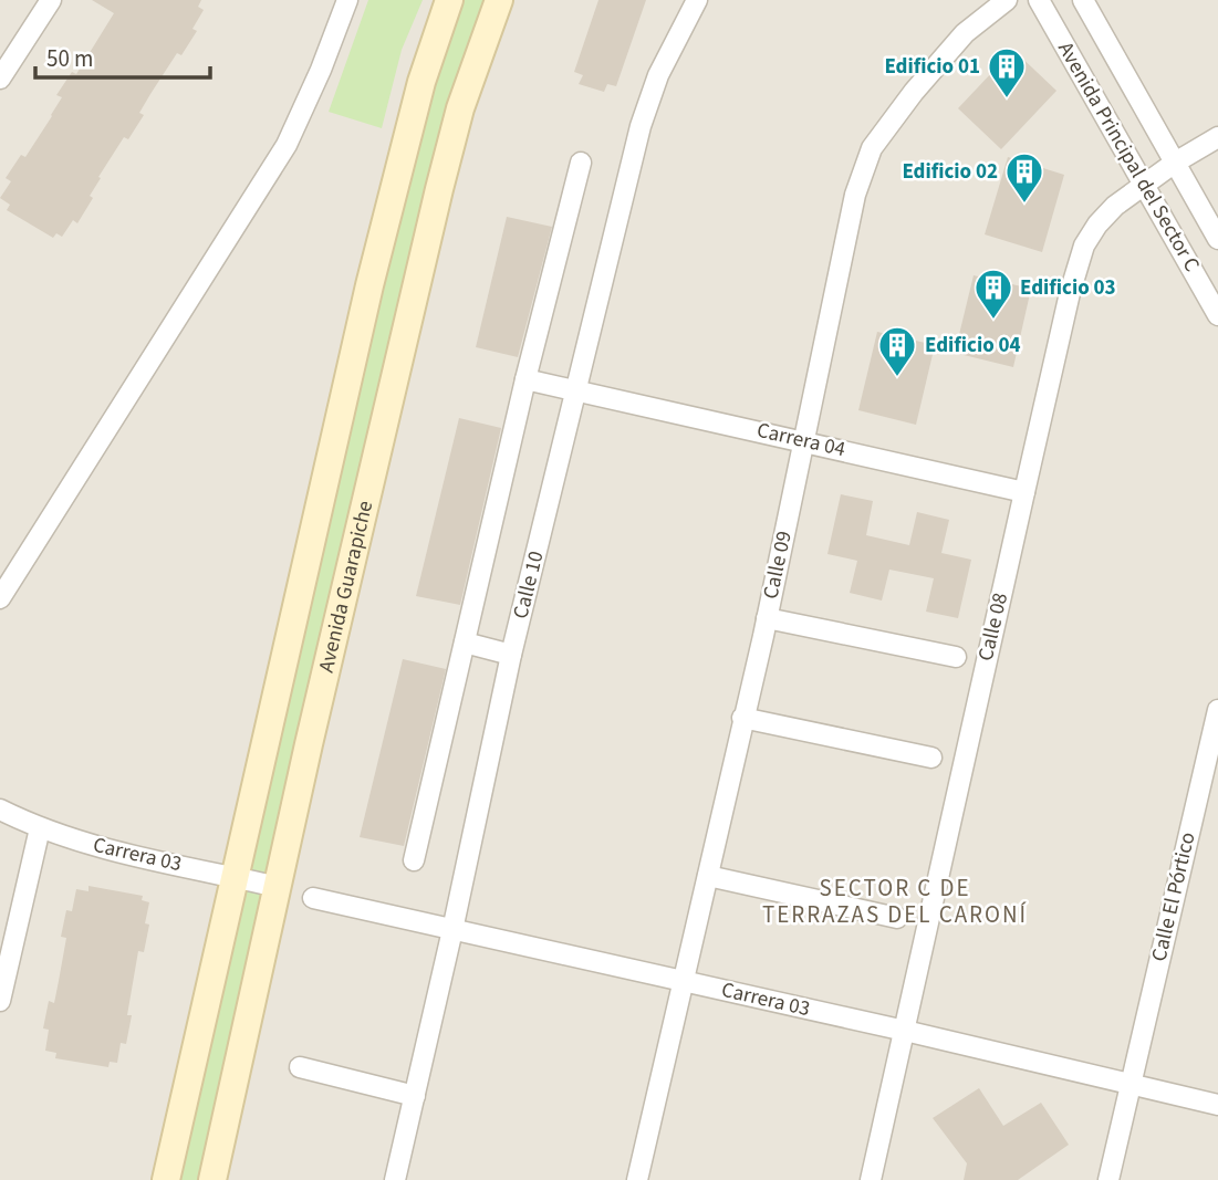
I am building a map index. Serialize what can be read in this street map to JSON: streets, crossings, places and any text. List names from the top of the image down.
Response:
{
  "streets": {
    "street": [
      "Avenida Principal del Sector C",
      "Carrera 04",
      "Calle 09",
      "Calle 10",
      "Avenida Guarapiche",
      "Calle 08",
      "Carrera 03",
      "Calle El Pórtico"
    ]
  },
  "crossings": [
    ["Avenida Principal del Sector C", "Calle 08"],
    ["Carrera 04", "Calle 09"],
    ["Carrera 04", "Calle 10"],
    ["Carrera 04", "Calle 08"],
    ["Calle 09", "Carrera 03"],
    ["Calle 10", "Carrera 03"],
    ["Avenida Guarapiche", "Carrera 03"],
    ["Calle 08", "Carrera 03"],
    ["Carrera 03", "Calle El Pórtico"]
  ],
  "districts": ["SECTOR C DE TERRAZAS DEL CARONÍ"],
  "places": {
    "building": [
      "Edificio 01",
      "Edificio 02",
      "Edificio 03",
      "Edificio 04"
    ]
  },
  "scale_bar": "50 m"
}
